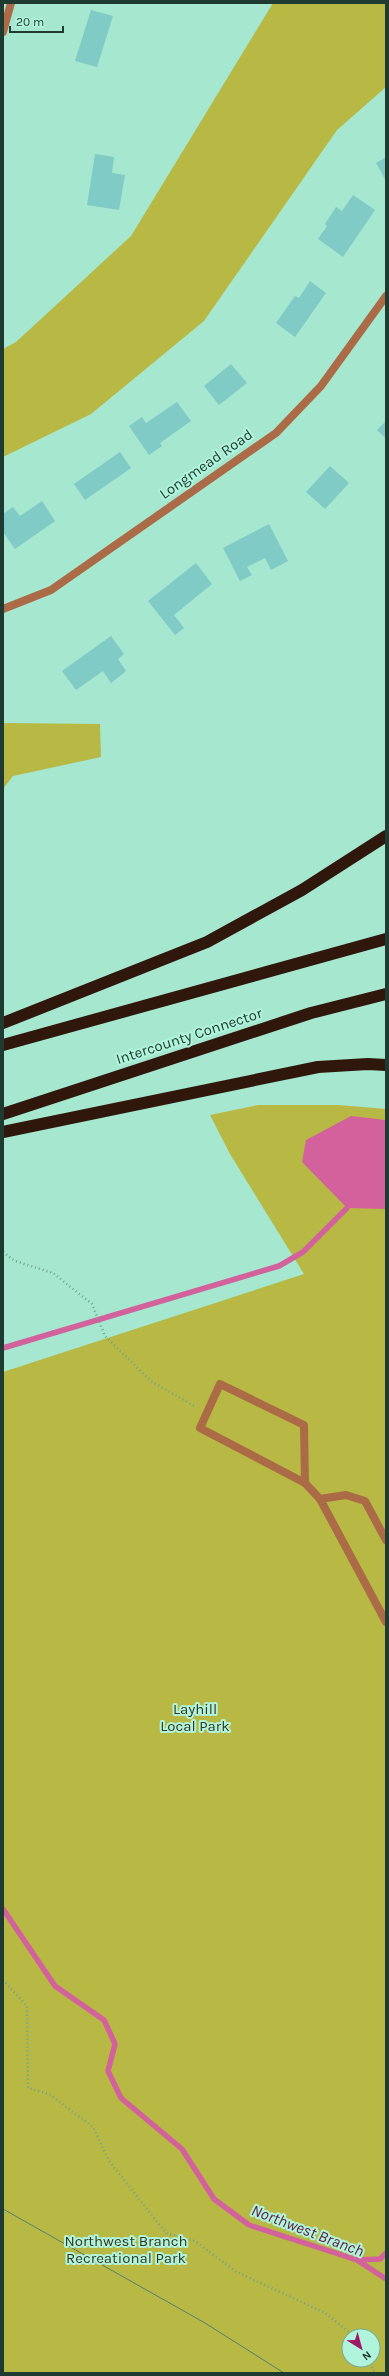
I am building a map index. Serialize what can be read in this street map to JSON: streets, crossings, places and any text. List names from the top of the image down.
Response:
{
  "streets": {
    "highway": ["Intercounty Connector"],
    "street": ["Longmead Road"]
  },
  "water": ["Northwest Branch"],
  "parks": ["Layhill Local Park", "Northwest Branch Recreational Park"],
  "scale_bar": "20 m",
  "north": "bottom right"
}
